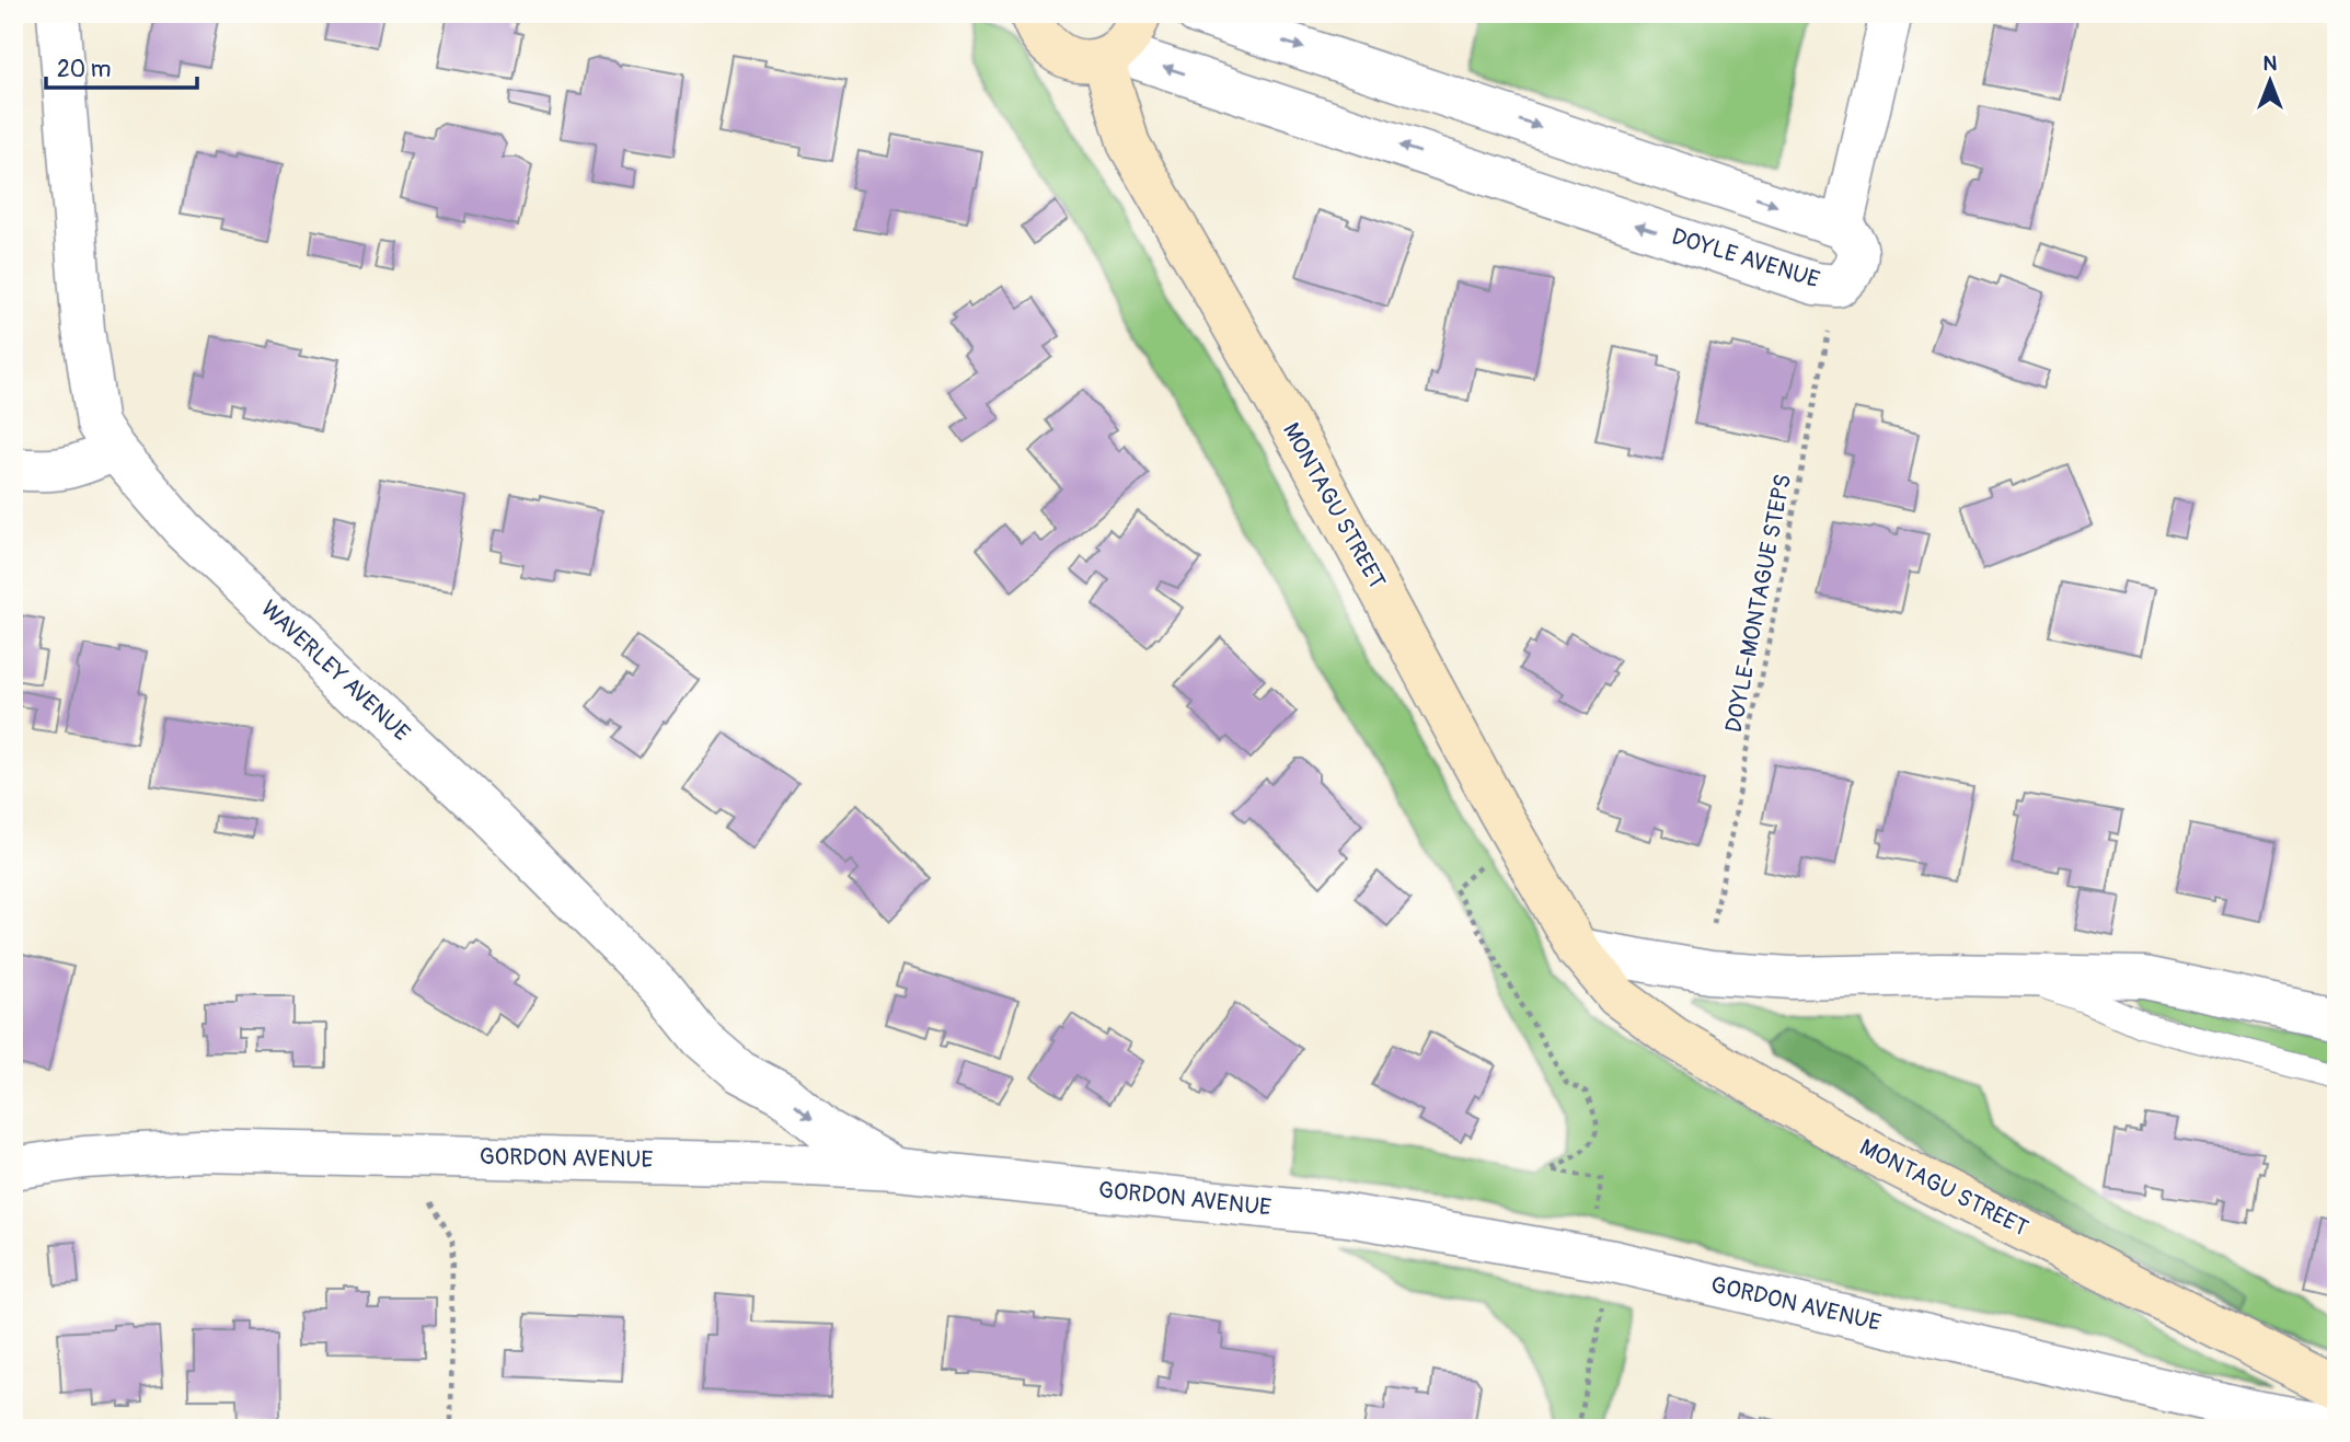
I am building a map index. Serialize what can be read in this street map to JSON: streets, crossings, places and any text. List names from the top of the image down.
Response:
{
  "streets": {
    "street": [
      "DOYLE AVENUE",
      "MONTAGU STREET",
      "WAVERLEY AVENUE",
      "GORDON AVENUE"
    ],
    "path": ["DOYLE-MONTAGUE STEPS"]
  },
  "crossings": [
    ["DOYLE AVENUE", "MONTAGU STREET"],
    ["DOYLE AVENUE", "DOYLE-MONTAGUE STEPS"],
    ["WAVERLEY AVENUE", "GORDON AVENUE"]
  ],
  "one_way": ["WAVERLEY AVENUE"],
  "scale_bar": "20 m",
  "north": "top"
}
